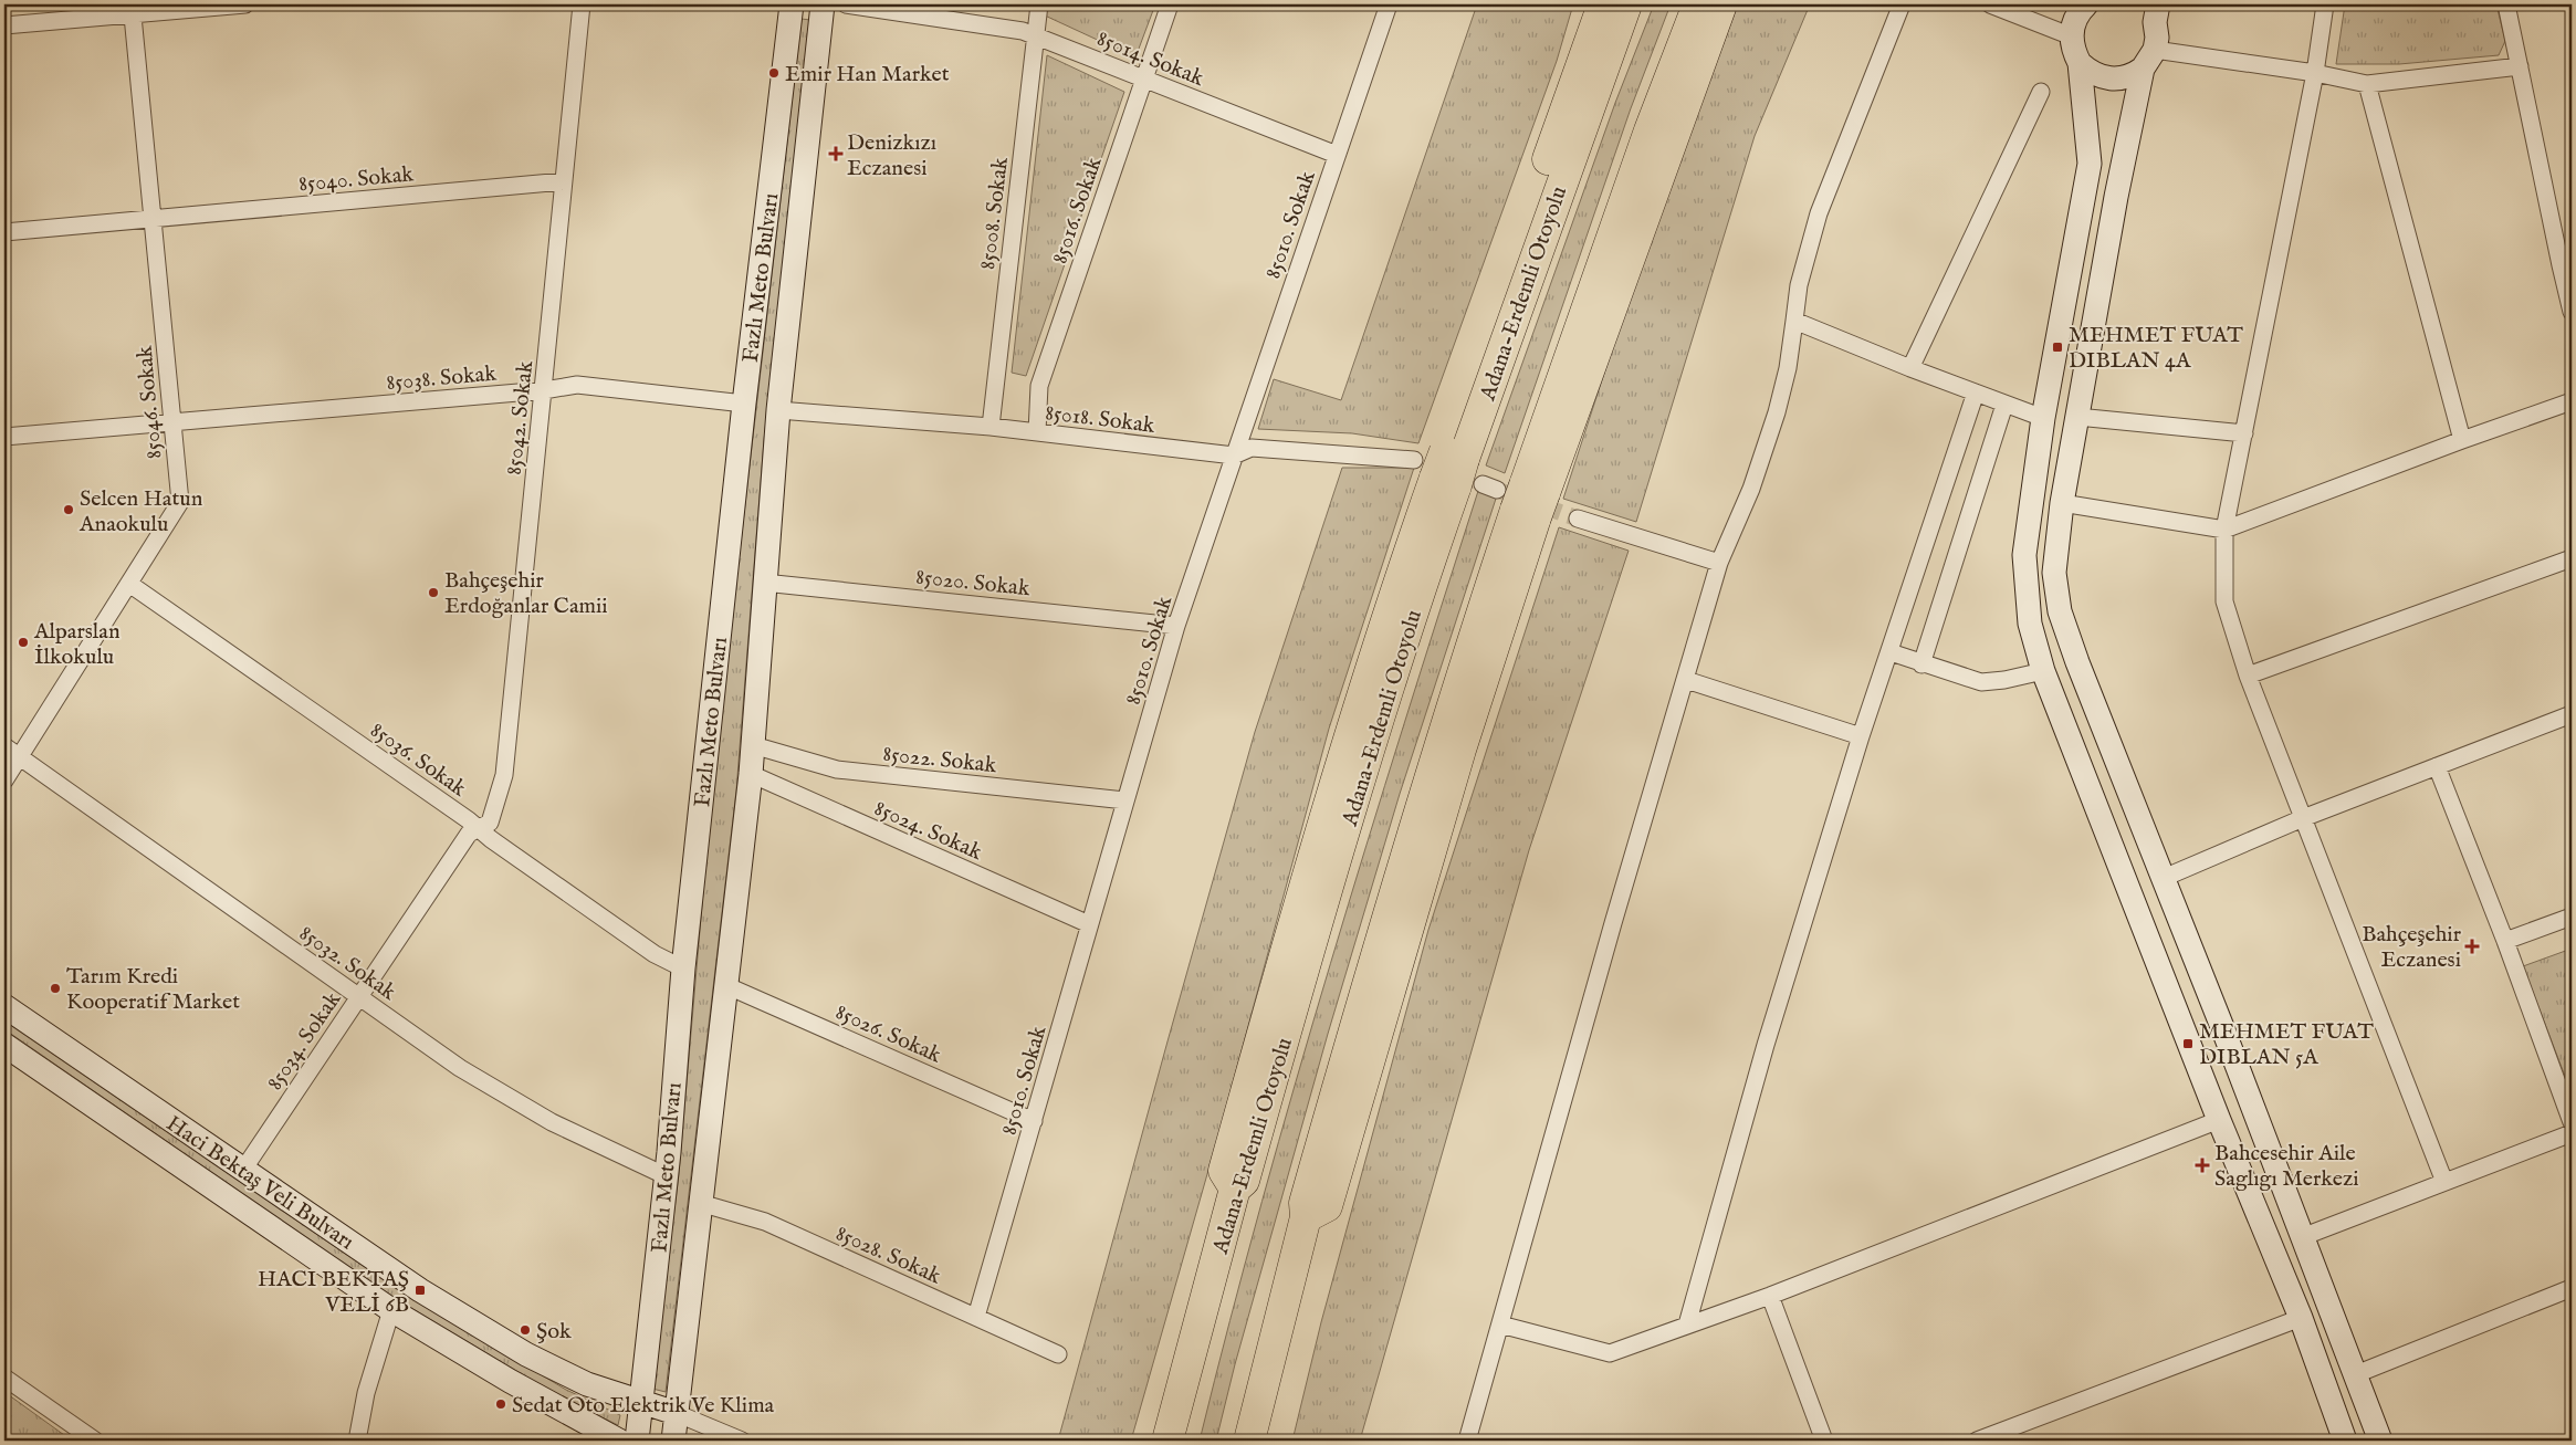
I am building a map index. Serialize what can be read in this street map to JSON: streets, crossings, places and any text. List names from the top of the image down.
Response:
{
  "streets": {
    "highway": ["Adana-Erdemli Otoyolu"],
    "main road": ["Fazlı Meto Bulvarı", "Haci Bektaş Veli Bulvarı"],
    "street": [
      "85014. Sokak",
      "85040. Sokak",
      "85016. Sokak",
      "85008. Sokak",
      "85010. Sokak",
      "85038. Sokak",
      "85046. Sokak",
      "85042. Sokak",
      "85018. Sokak",
      "85020. Sokak",
      "85036. Sokak",
      "85022. Sokak",
      "85024. Sokak",
      "85032. Sokak",
      "85026. Sokak",
      "85034. Sokak",
      "85028. Sokak"
    ]
  },
  "crossings": [
    ["85014. Sokak", "85016. Sokak"],
    ["85014. Sokak", "85008. Sokak"],
    ["85014. Sokak", "85010. Sokak"],
    ["85040. Sokak", "85046. Sokak"],
    ["85040. Sokak", "85042. Sokak"],
    ["85016. Sokak", "85018. Sokak"],
    ["85008. Sokak", "85018. Sokak"],
    ["85010. Sokak", "85018. Sokak"],
    ["85010. Sokak", "85020. Sokak"],
    ["85010. Sokak", "85022. Sokak"],
    ["85010. Sokak", "85024. Sokak"],
    ["85010. Sokak", "85026. Sokak"],
    ["85010. Sokak", "85028. Sokak"],
    ["Fazlı Meto Bulvarı", "85038. Sokak"],
    ["Fazlı Meto Bulvarı", "85018. Sokak"],
    ["Fazlı Meto Bulvarı", "85020. Sokak"],
    ["Fazlı Meto Bulvarı", "85036. Sokak"],
    ["Fazlı Meto Bulvarı", "85022. Sokak"],
    ["Fazlı Meto Bulvarı", "85024. Sokak"],
    ["Fazlı Meto Bulvarı", "85032. Sokak"],
    ["Fazlı Meto Bulvarı", "85026. Sokak"],
    ["Fazlı Meto Bulvarı", "Haci Bektaş Veli Bulvarı"],
    ["Fazlı Meto Bulvarı", "85028. Sokak"],
    ["Adana-Erdemli Otoyolu", "85018. Sokak"],
    ["85038. Sokak", "85046. Sokak"],
    ["85038. Sokak", "85042. Sokak"],
    ["85046. Sokak", "85036. Sokak"],
    ["85046. Sokak", "85032. Sokak"],
    ["85042. Sokak", "85036. Sokak"],
    ["85042. Sokak", "85034. Sokak"],
    ["85036. Sokak", "85034. Sokak"],
    ["85032. Sokak", "85034. Sokak"],
    ["85034. Sokak", "Haci Bektaş Veli Bulvarı"]
  ],
  "places": {
    "other": [
      "Emir Han Market",
      "Selcen Hatun Anaokulu",
      "Bahçeşehir Erdoğanlar Camii",
      "Alparslan İlkokulu",
      "Tarım Kredi Kooperatif Market",
      "Şok",
      "Sedat Oto Elektrik Ve Klima"
    ],
    "health": ["Denizkızı Eczanesi", "Bahçeşehir Eczanesi", "Bahcesehir Aile Saglıgı Merkezi"],
    "transit": ["MEHMET FUAT DIBLAN 4A", "MEHMET FUAT DIBLAN 5A", "HACI BEKTAŞ VELİ 6B"]
  }
}
